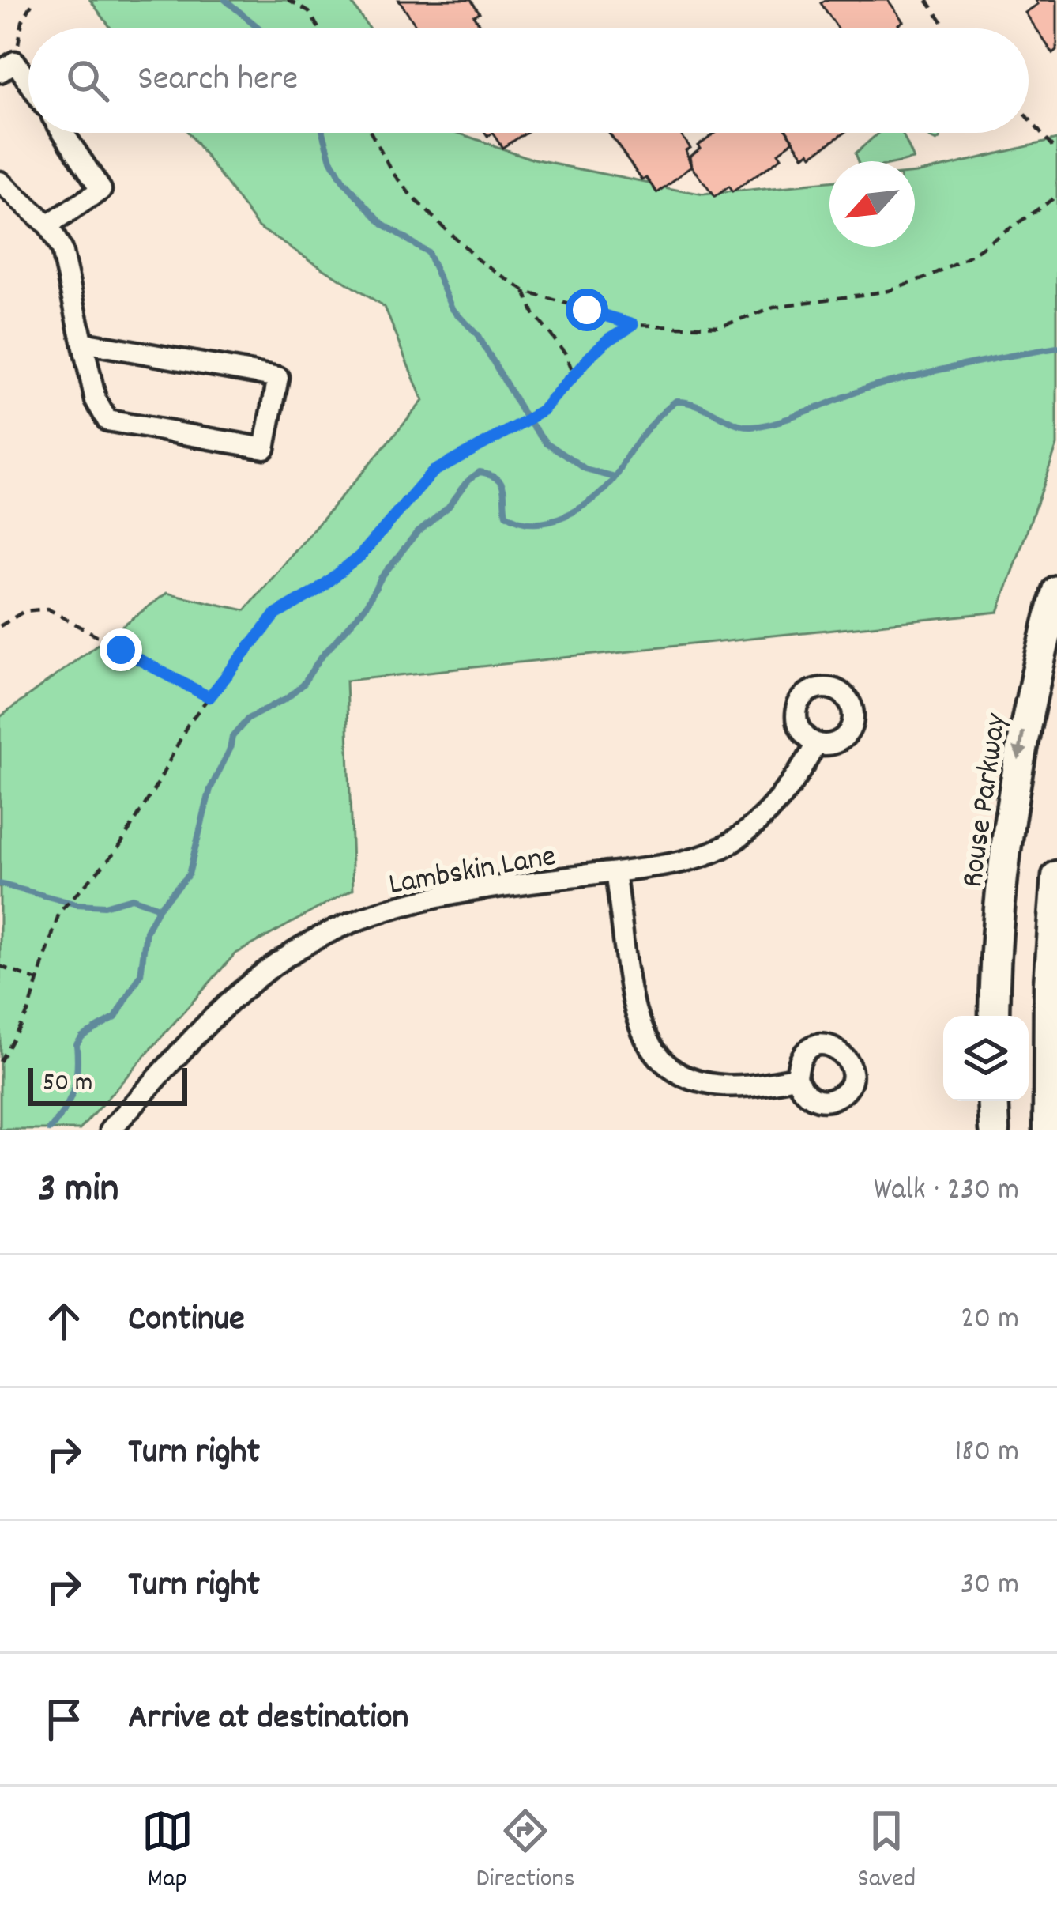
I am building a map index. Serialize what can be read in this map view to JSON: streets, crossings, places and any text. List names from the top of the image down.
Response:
{
  "streets": {
    "main road": ["Rouse Parkway"],
    "street": ["Lambskin Lane"]
  },
  "scale_bar": "50 m",
  "north": "bottom left",
  "page": {
    "search": "Search here",
    "scale": "50 m",
    "heading": ["3 min", "Walk · 230 m"],
    "list": [
      ["Continue", "20 m"],
      ["Turn right", "180 m"],
      ["Turn right", "30 m"],
      "Arrive at destination"
    ],
    "nav": ["Map", "Directions", "Saved"]
  }
}
